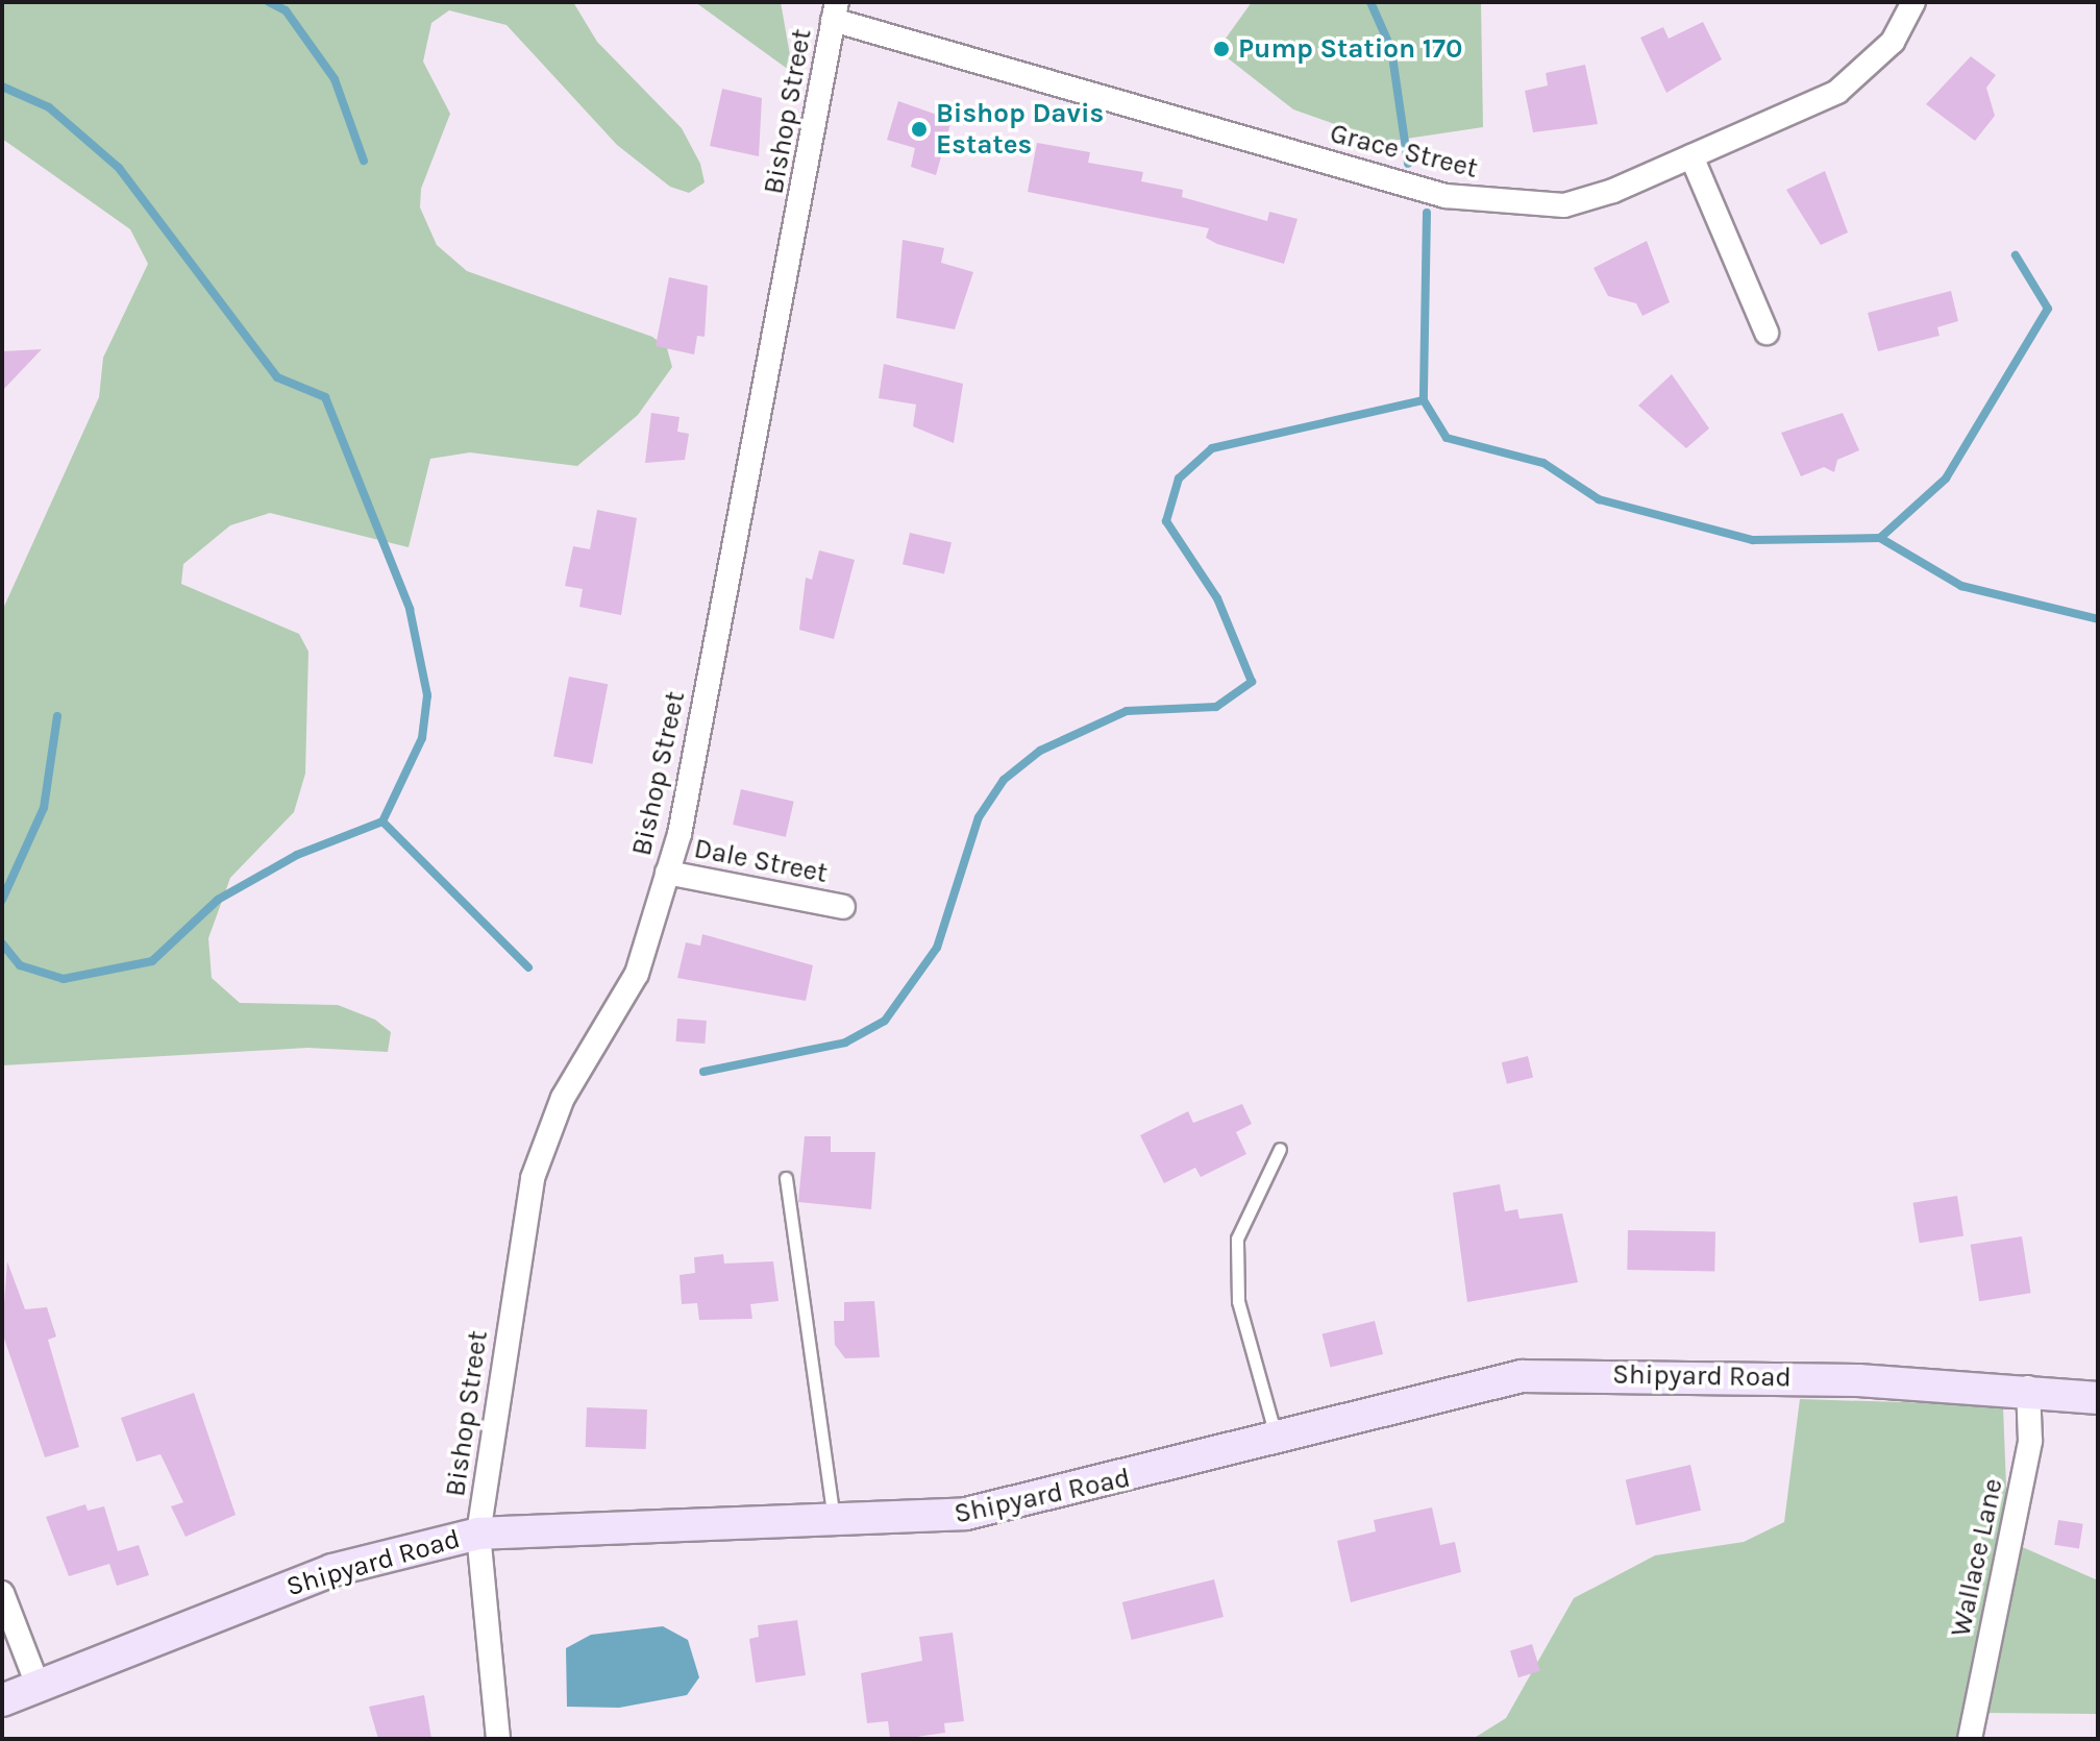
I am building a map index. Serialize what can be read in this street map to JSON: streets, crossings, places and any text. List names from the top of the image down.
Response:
{
  "streets": {
    "street": [
      "Bishop Street",
      "Grace Street",
      "Dale Street",
      "Shipyard Road",
      "Wallace Lane"
    ]
  },
  "crossings": [
    ["Bishop Street", "Grace Street"],
    ["Bishop Street", "Dale Street"],
    ["Bishop Street", "Shipyard Road"],
    ["Shipyard Road", "Wallace Lane"]
  ],
  "places": ["Pump Station 170", "Bishop Davis Estates"]
}
